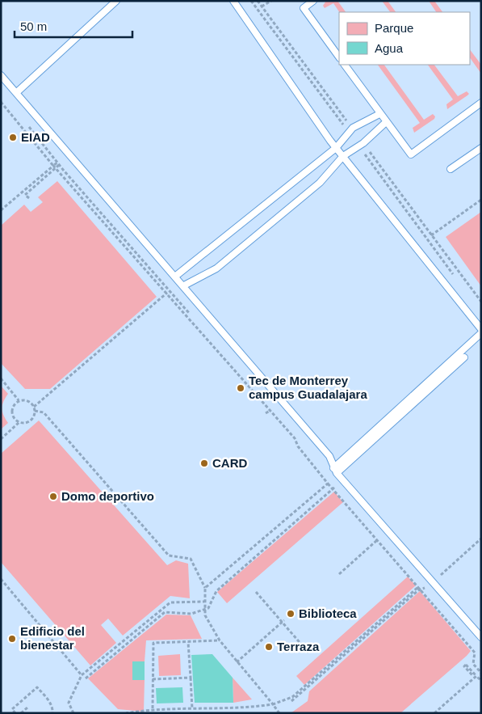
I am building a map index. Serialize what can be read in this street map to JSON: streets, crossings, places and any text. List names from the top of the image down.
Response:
{
  "places": [
    "EIAD",
    "Tec de Monterrey campus Guadalajara",
    "CARD",
    "Domo deportivo",
    "Biblioteca",
    "Edificio del bienestar",
    "Terraza"
  ],
  "legend": ["Parque", "Agua"],
  "scale_bar": "50 m"
}
